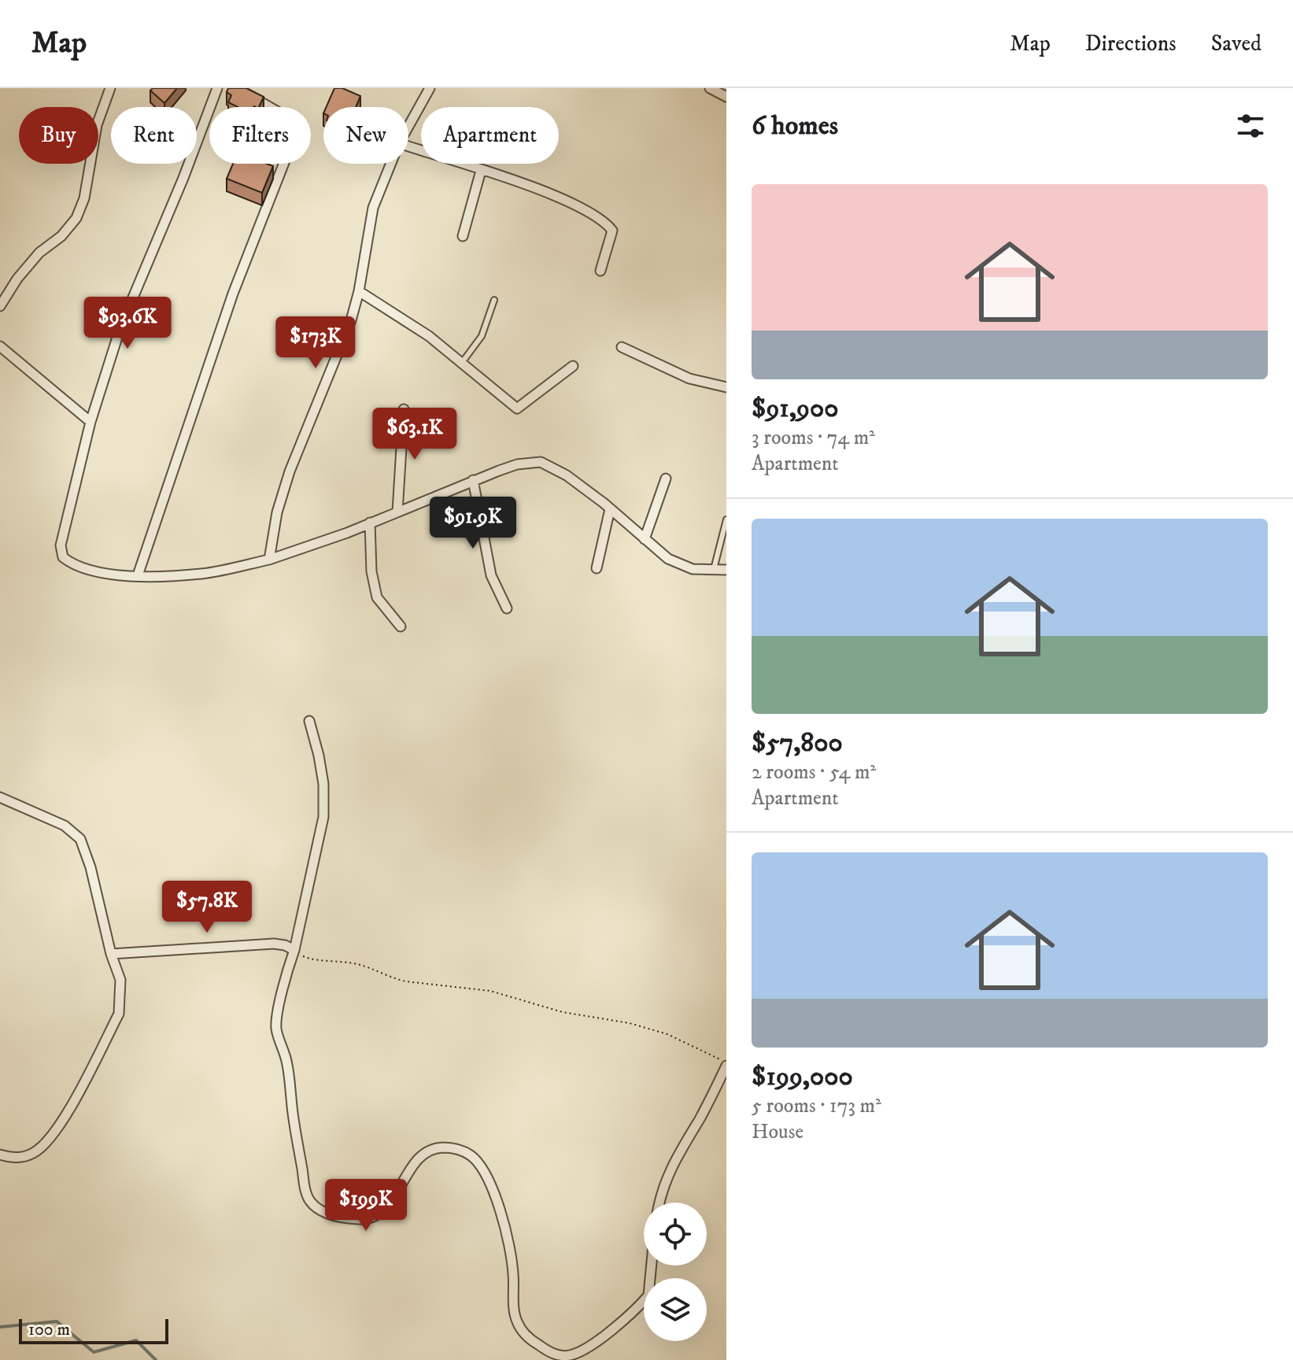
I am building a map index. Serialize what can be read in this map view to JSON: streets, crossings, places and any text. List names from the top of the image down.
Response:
{
  "scale_bar": "100 m",
  "page": {
    "header": "Map",
    "nav": ["Map", "Directions", "Saved"],
    "heading": "6 homes",
    "chip": [
      "Buy",
      "Rent",
      "Filters",
      "New",
      "Apartment"
    ],
    "list": [
      {
        "name": "$91,900",
        "note": "3 rooms · 74 m² · Apartment"
      },
      {
        "name": "$57,800",
        "note": "2 rooms · 54 m² · Apartment"
      },
      {
        "name": "$199,000",
        "note": "5 rooms · 173 m² · House"
      }
    ],
    "price": [
      "$93.6K",
      "$173K",
      "$63.1K",
      "$91.9K",
      "$57.8K",
      "$199K"
    ],
    "scale": "100 m"
  }
}
